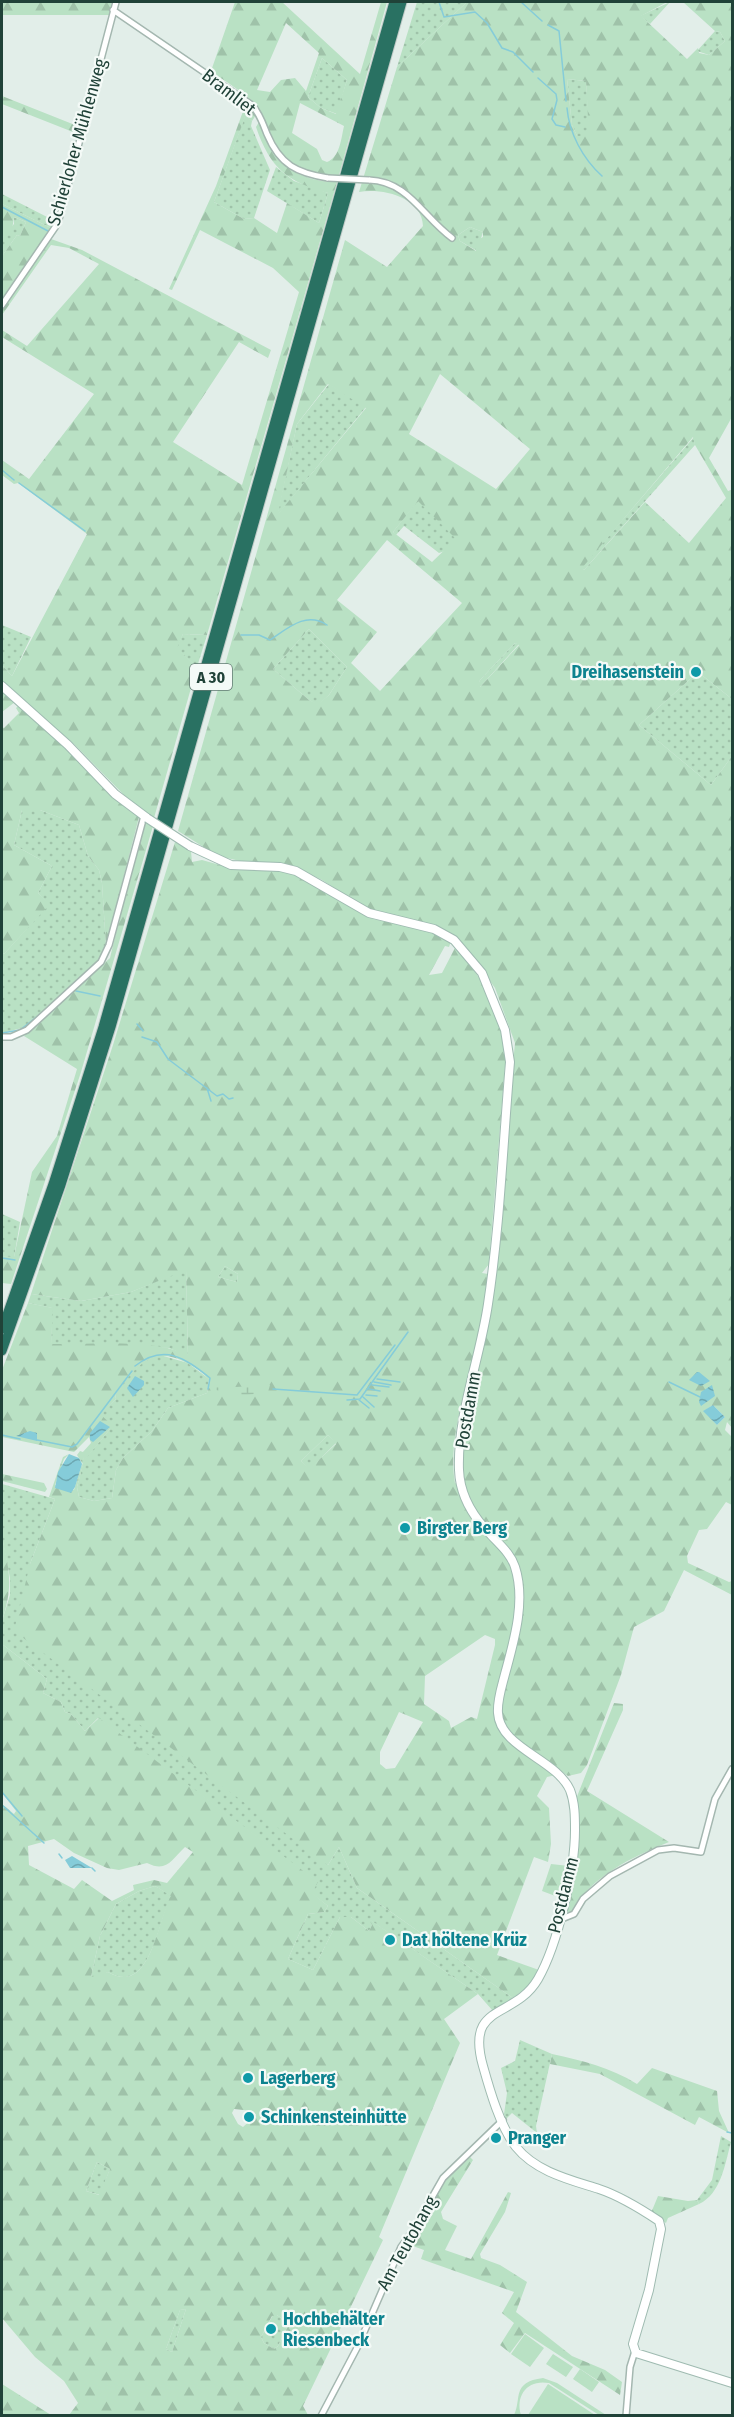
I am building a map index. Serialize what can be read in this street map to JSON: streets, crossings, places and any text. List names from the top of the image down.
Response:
{
  "streets": {
    "highway": ["A 30"],
    "street": [
      "Bramliet",
      "Schierloher Mühlenweg",
      "Postdamm",
      "Am Teutohang"
    ]
  },
  "crossings": [
    ["Bramliet", "Schierloher Mühlenweg"],
    ["Postdamm", "Am Teutohang"]
  ],
  "places": [
    "Dreihasenstein",
    "Birgter Berg",
    "Dat höltene Krüz",
    "Lagerberg",
    "Schinkensteinhütte",
    "Pranger",
    "Hochbehälter Riesenbeck"
  ]
}
